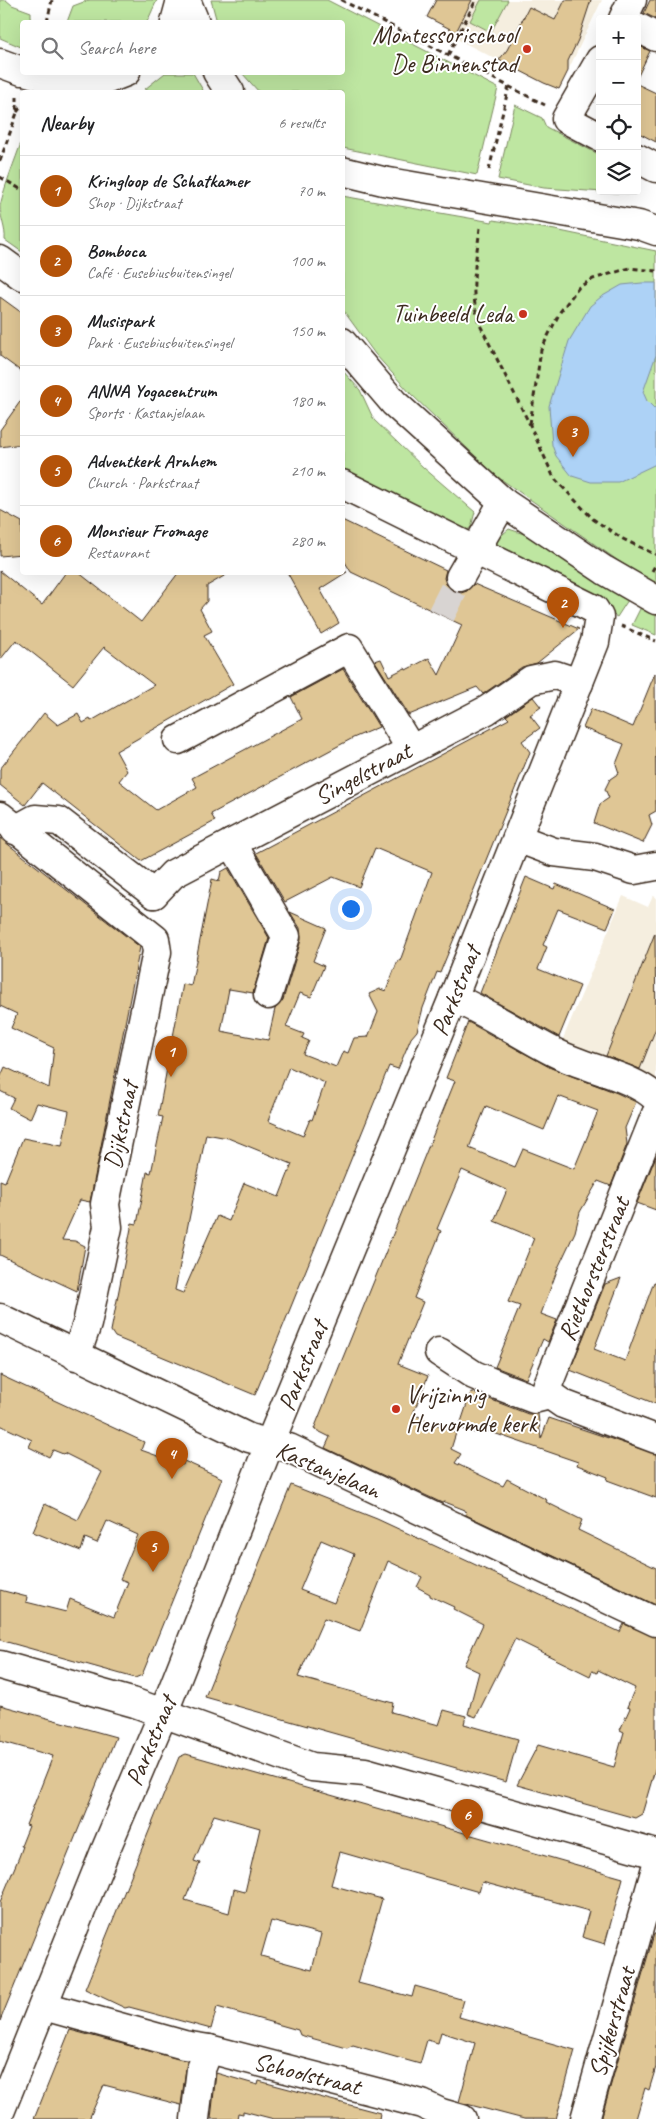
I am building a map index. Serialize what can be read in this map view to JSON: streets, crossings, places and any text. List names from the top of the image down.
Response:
{
  "streets": {
    "street": [
      "Singelstraat",
      "Parkstraat",
      "Dijkstraat",
      "Riethorsterstraat",
      "Kastanjelaan",
      "Spijkerstraat",
      "Schoolstraat"
    ]
  },
  "crossings": [
    ["Singelstraat", "Parkstraat"],
    ["Singelstraat", "Dijkstraat"],
    ["Parkstraat", "Kastanjelaan"],
    ["Parkstraat", "Schoolstraat"],
    ["Dijkstraat", "Kastanjelaan"]
  ],
  "places": ["Montessorischool De Binnenstad", "Tuinbeeld Leda", "Vrijzinnig Hervormde kerk"],
  "page": {
    "map_buttons": ["+", "−"],
    "search": "Search here",
    "heading": ["Nearby", "6 results"],
    "list": [
      {
        "mark": "1",
        "name": "Kringloop de Schatkamer",
        "note": "Shop · Dijkstraat",
        "value": "70 m"
      },
      {
        "mark": "2",
        "name": "Bomboca",
        "note": "Café · Eusebiusbuitensingel",
        "value": "100 m"
      },
      {
        "mark": "3",
        "name": "Musispark",
        "note": "Park · Eusebiusbuitensingel",
        "value": "150 m"
      },
      {
        "mark": "4",
        "name": "ANNA Yogacentrum",
        "note": "Sports · Kastanjelaan",
        "value": "180 m"
      },
      {
        "mark": "5",
        "name": "Adventkerk Arnhem",
        "note": "Church · Parkstraat",
        "value": "210 m"
      },
      {
        "mark": "6",
        "name": "Monsieur Fromage",
        "note": "Restaurant",
        "value": "280 m"
      }
    ],
    "pins": [
      "3",
      "2",
      "1",
      "4",
      "5",
      "6"
    ]
  }
}
